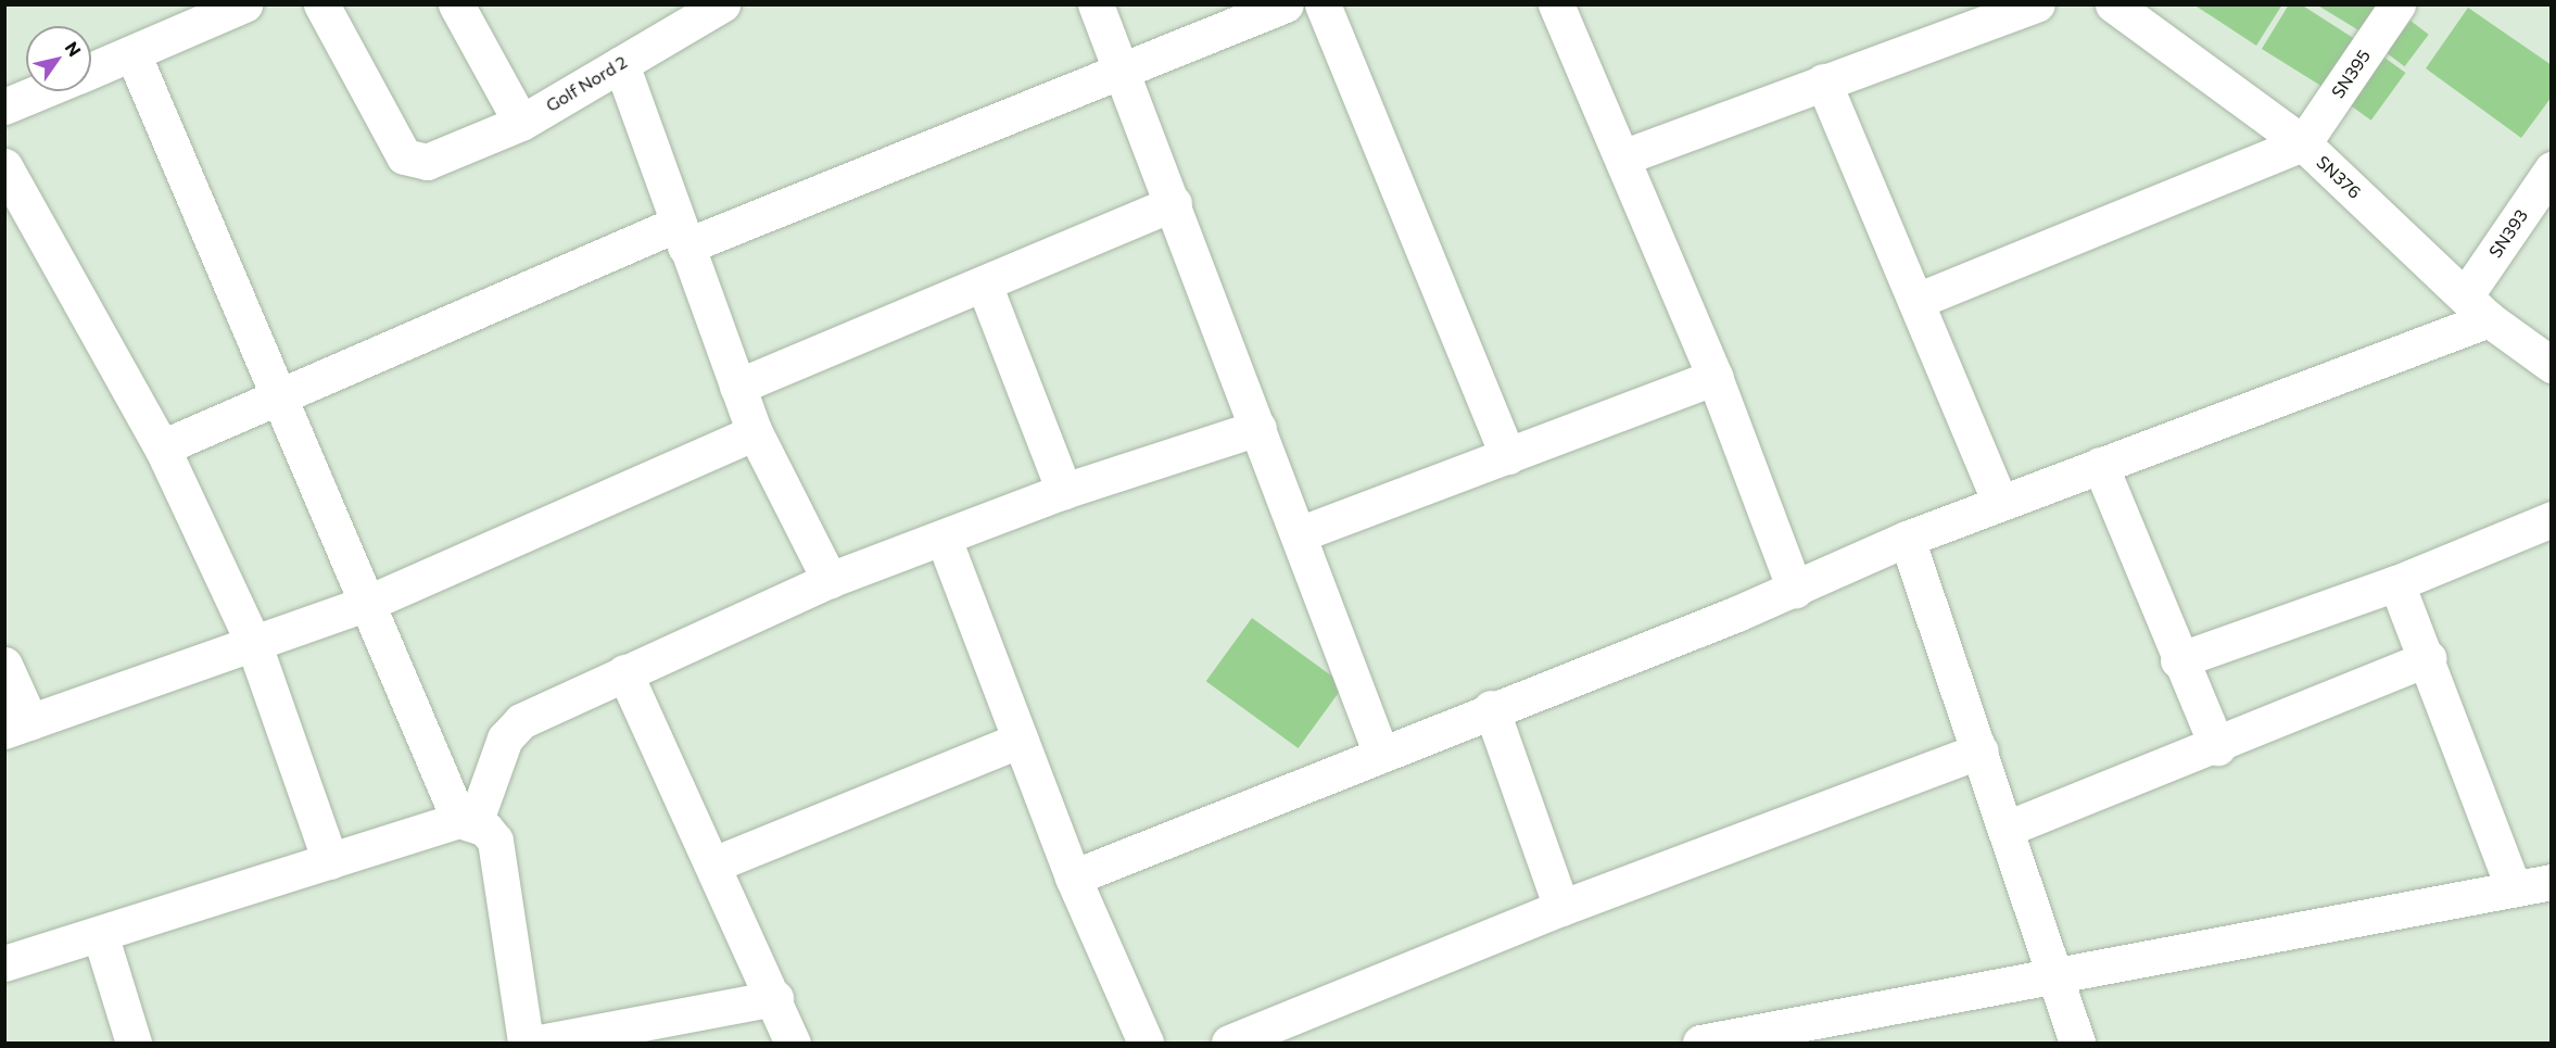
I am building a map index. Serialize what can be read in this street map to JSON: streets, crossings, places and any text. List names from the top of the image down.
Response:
{
  "streets": {
    "street": [
      "SN395",
      "Golf Nord 2",
      "SN376",
      "SN393"
    ]
  },
  "crossings": [
    ["SN395", "SN376"],
    ["SN376", "SN393"]
  ],
  "north": "top right"
}
